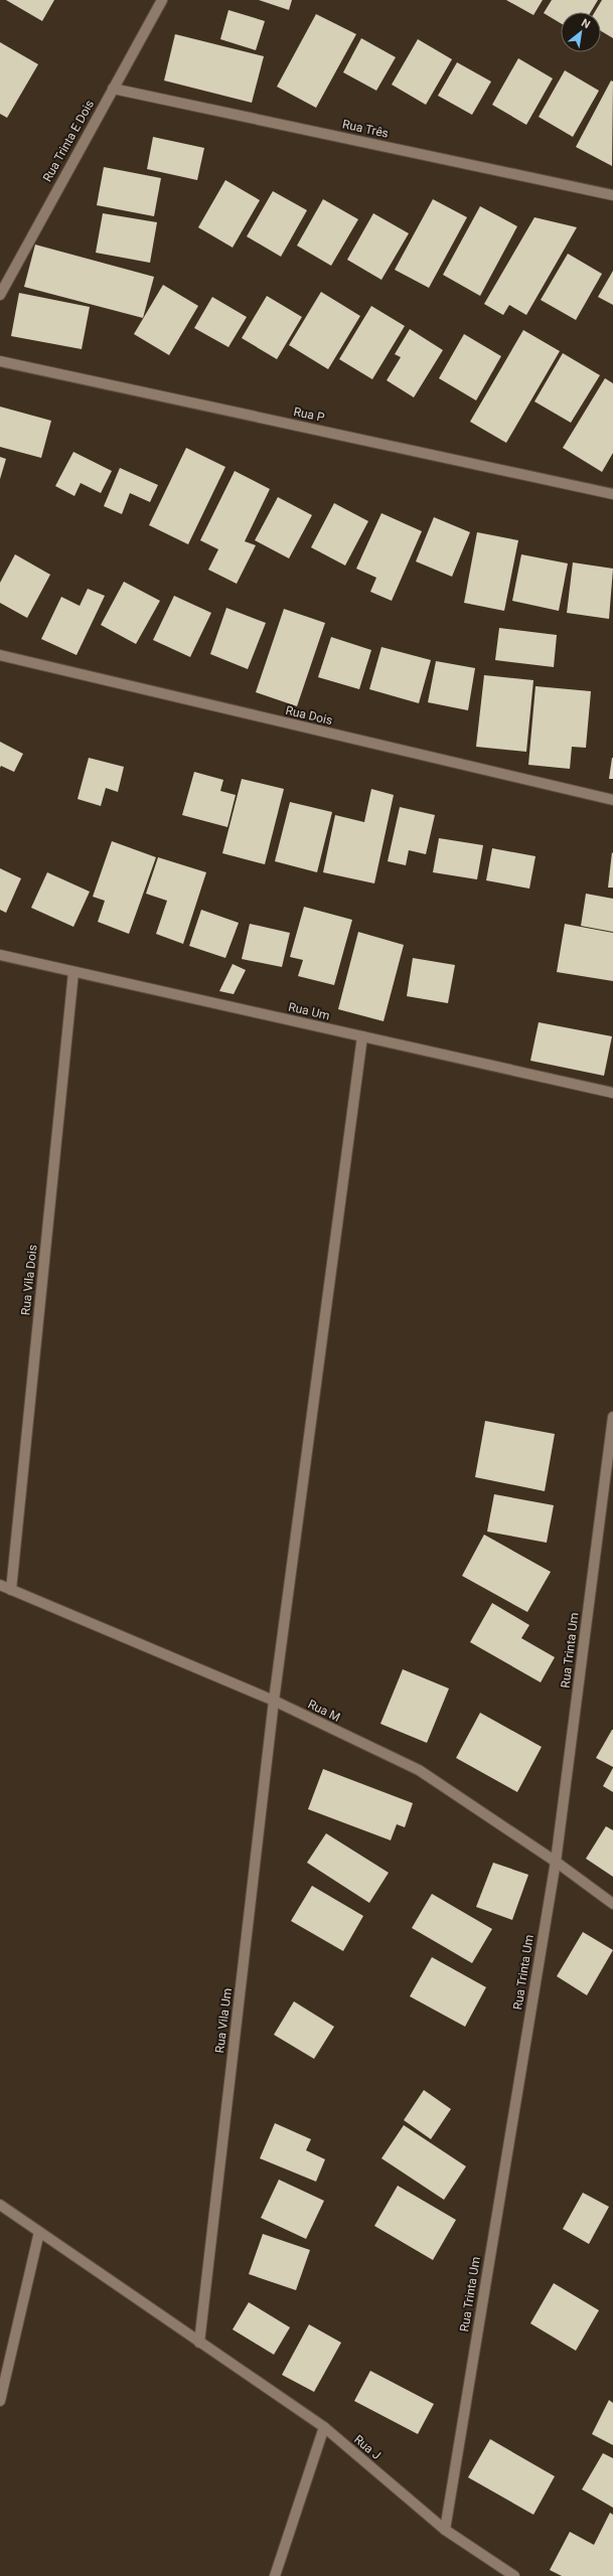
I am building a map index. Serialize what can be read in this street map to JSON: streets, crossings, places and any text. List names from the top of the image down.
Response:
{
  "streets": {
    "street": [
      "Rua Três",
      "Rua Trinta E Dois",
      "Rua P",
      "Rua Dois",
      "Rua Um",
      "Rua Vila Dois",
      "Rua Trinta Um",
      "Rua M",
      "Rua Vila Um",
      "Rua J"
    ]
  },
  "crossings": [
    ["Rua Três", "Rua Trinta E Dois"],
    ["Rua Um", "Rua Vila Dois"],
    ["Rua Um", "Rua Vila Um"],
    ["Rua Vila Dois", "Rua M"],
    ["Rua Trinta Um", "Rua M"],
    ["Rua Trinta Um", "Rua J"],
    ["Rua M", "Rua Vila Um"],
    ["Rua Vila Um", "Rua J"]
  ],
  "north": "top right"
}
